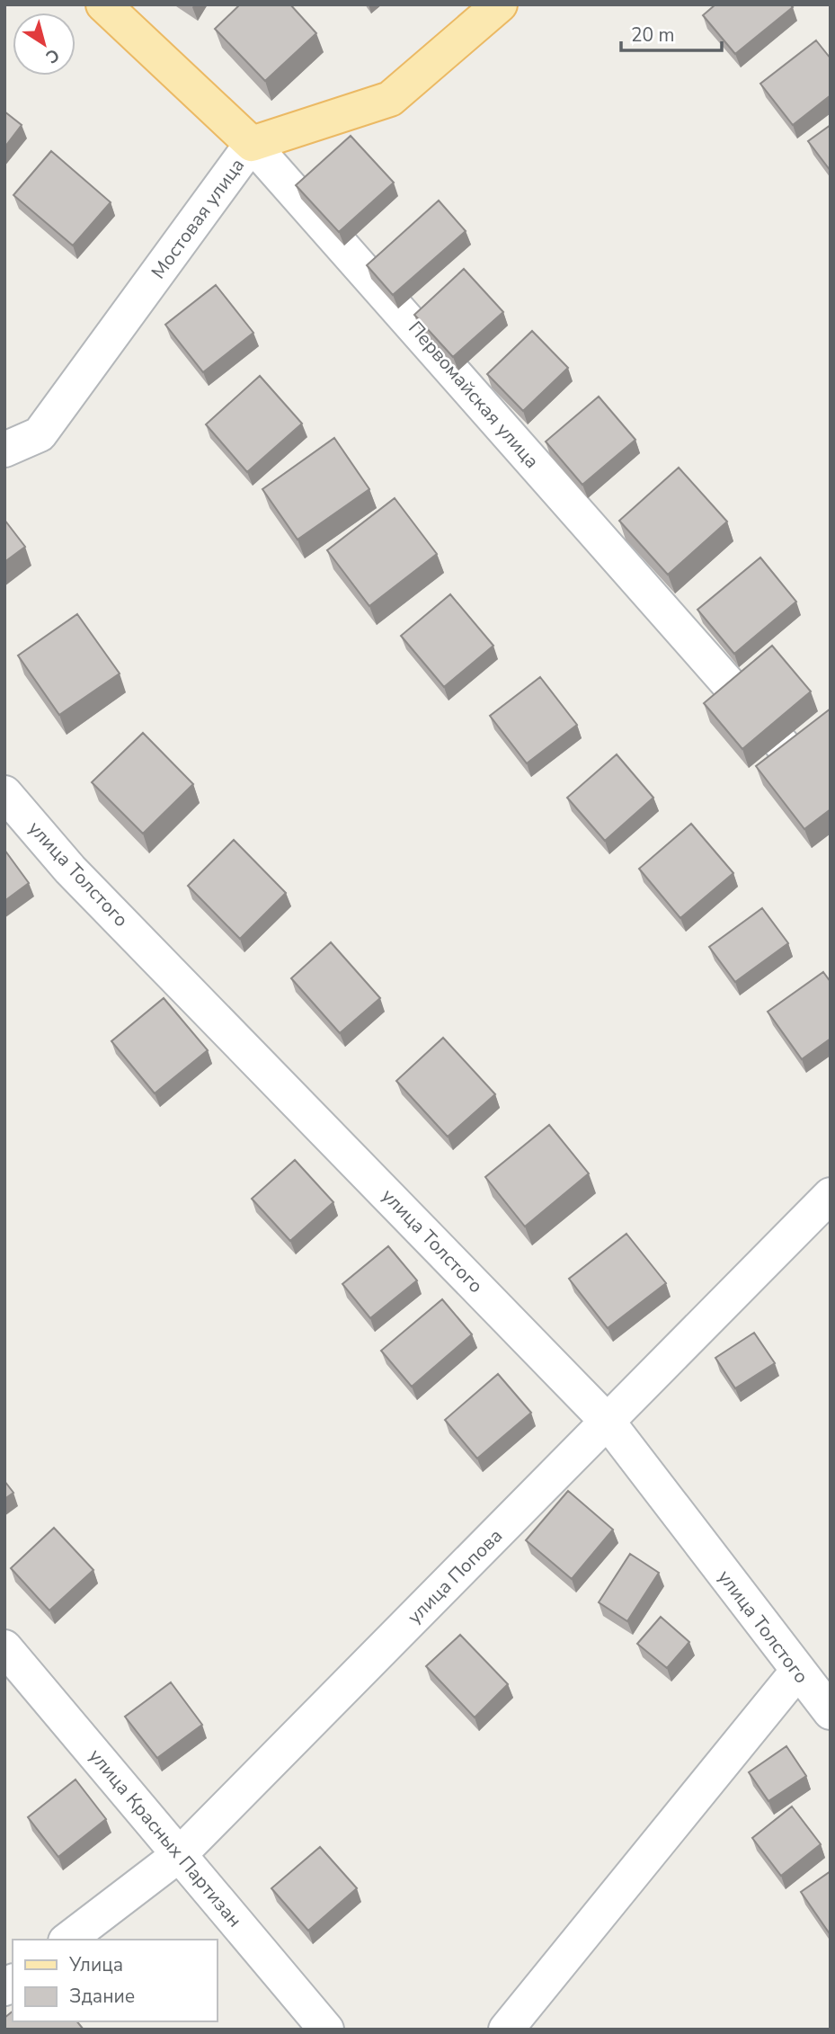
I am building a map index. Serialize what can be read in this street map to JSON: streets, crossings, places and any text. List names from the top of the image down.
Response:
{
  "streets": {
    "main road": ["Мостовая улица", "Первомайская улица"],
    "street": ["улица Толстого", "улица Попова", "улица Красных Партизан"]
  },
  "crossings": [
    ["Мостовая улица", "Первомайская улица"],
    ["улица Толстого", "улица Попова"],
    ["улица Попова", "улица Красных Партизан"]
  ],
  "legend": ["Улица", "Здание"],
  "scale_bar": "20 m",
  "north": "bottom right"
}
